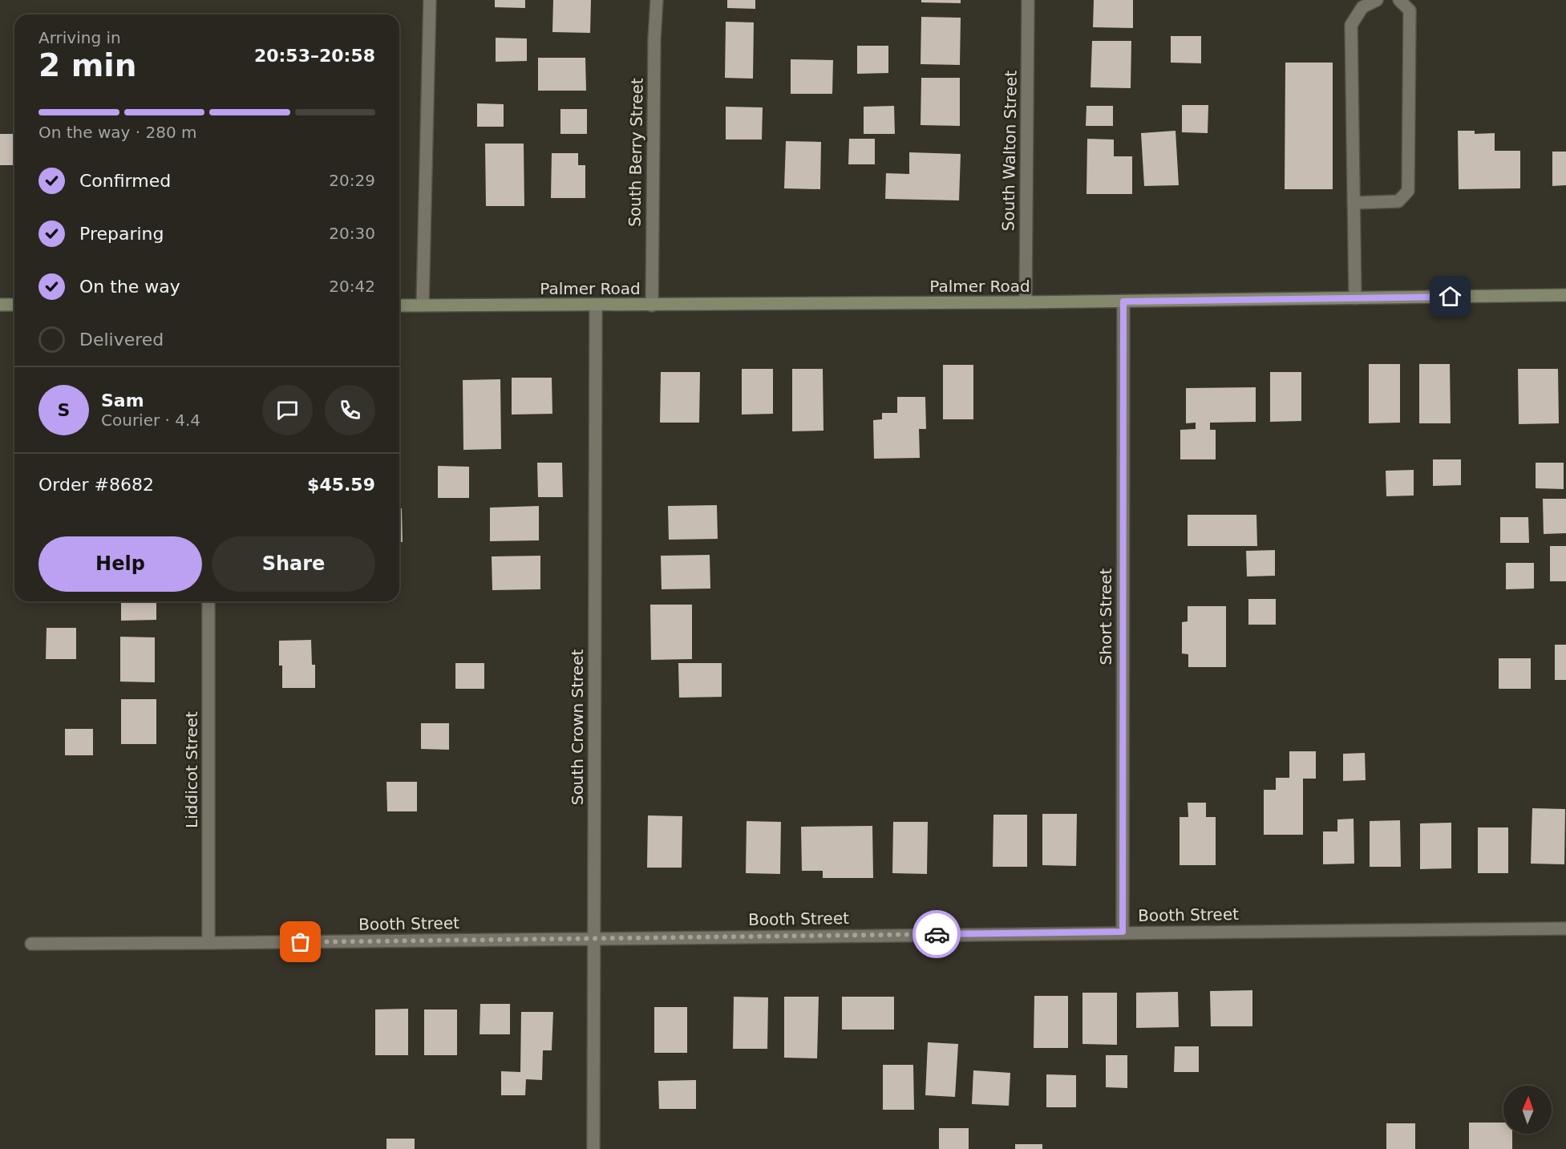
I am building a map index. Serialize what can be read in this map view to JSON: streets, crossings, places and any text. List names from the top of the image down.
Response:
{
  "streets": {
    "street": [
      "South Walton Street",
      "South Berry Street",
      "Palmer Road",
      "Short Street",
      "South Crown Street",
      "Liddicot Street",
      "Booth Street"
    ]
  },
  "crossings": [
    ["South Walton Street", "Palmer Road"],
    ["South Berry Street", "Palmer Road"],
    ["Palmer Road", "Short Street"],
    ["Palmer Road", "South Crown Street"],
    ["Short Street", "Booth Street"],
    ["South Crown Street", "Booth Street"],
    ["Liddicot Street", "Booth Street"]
  ],
  "north": "top",
  "page": {
    "heading": ["2 min", "Arriving in", "20:53–20:58"],
    "panel": [
      "Sam",
      "Courier · 4.4",
      "Order #8682",
      "$45.59"
    ],
    "bar": "On the way · 280 m",
    "list": [
      ["Confirmed", "20:29"],
      ["Preparing", "20:30"],
      ["On the way", "20:42"],
      "Delivered"
    ],
    "round": "S",
    "buttons": ["Help", "Share"]
  }
}
